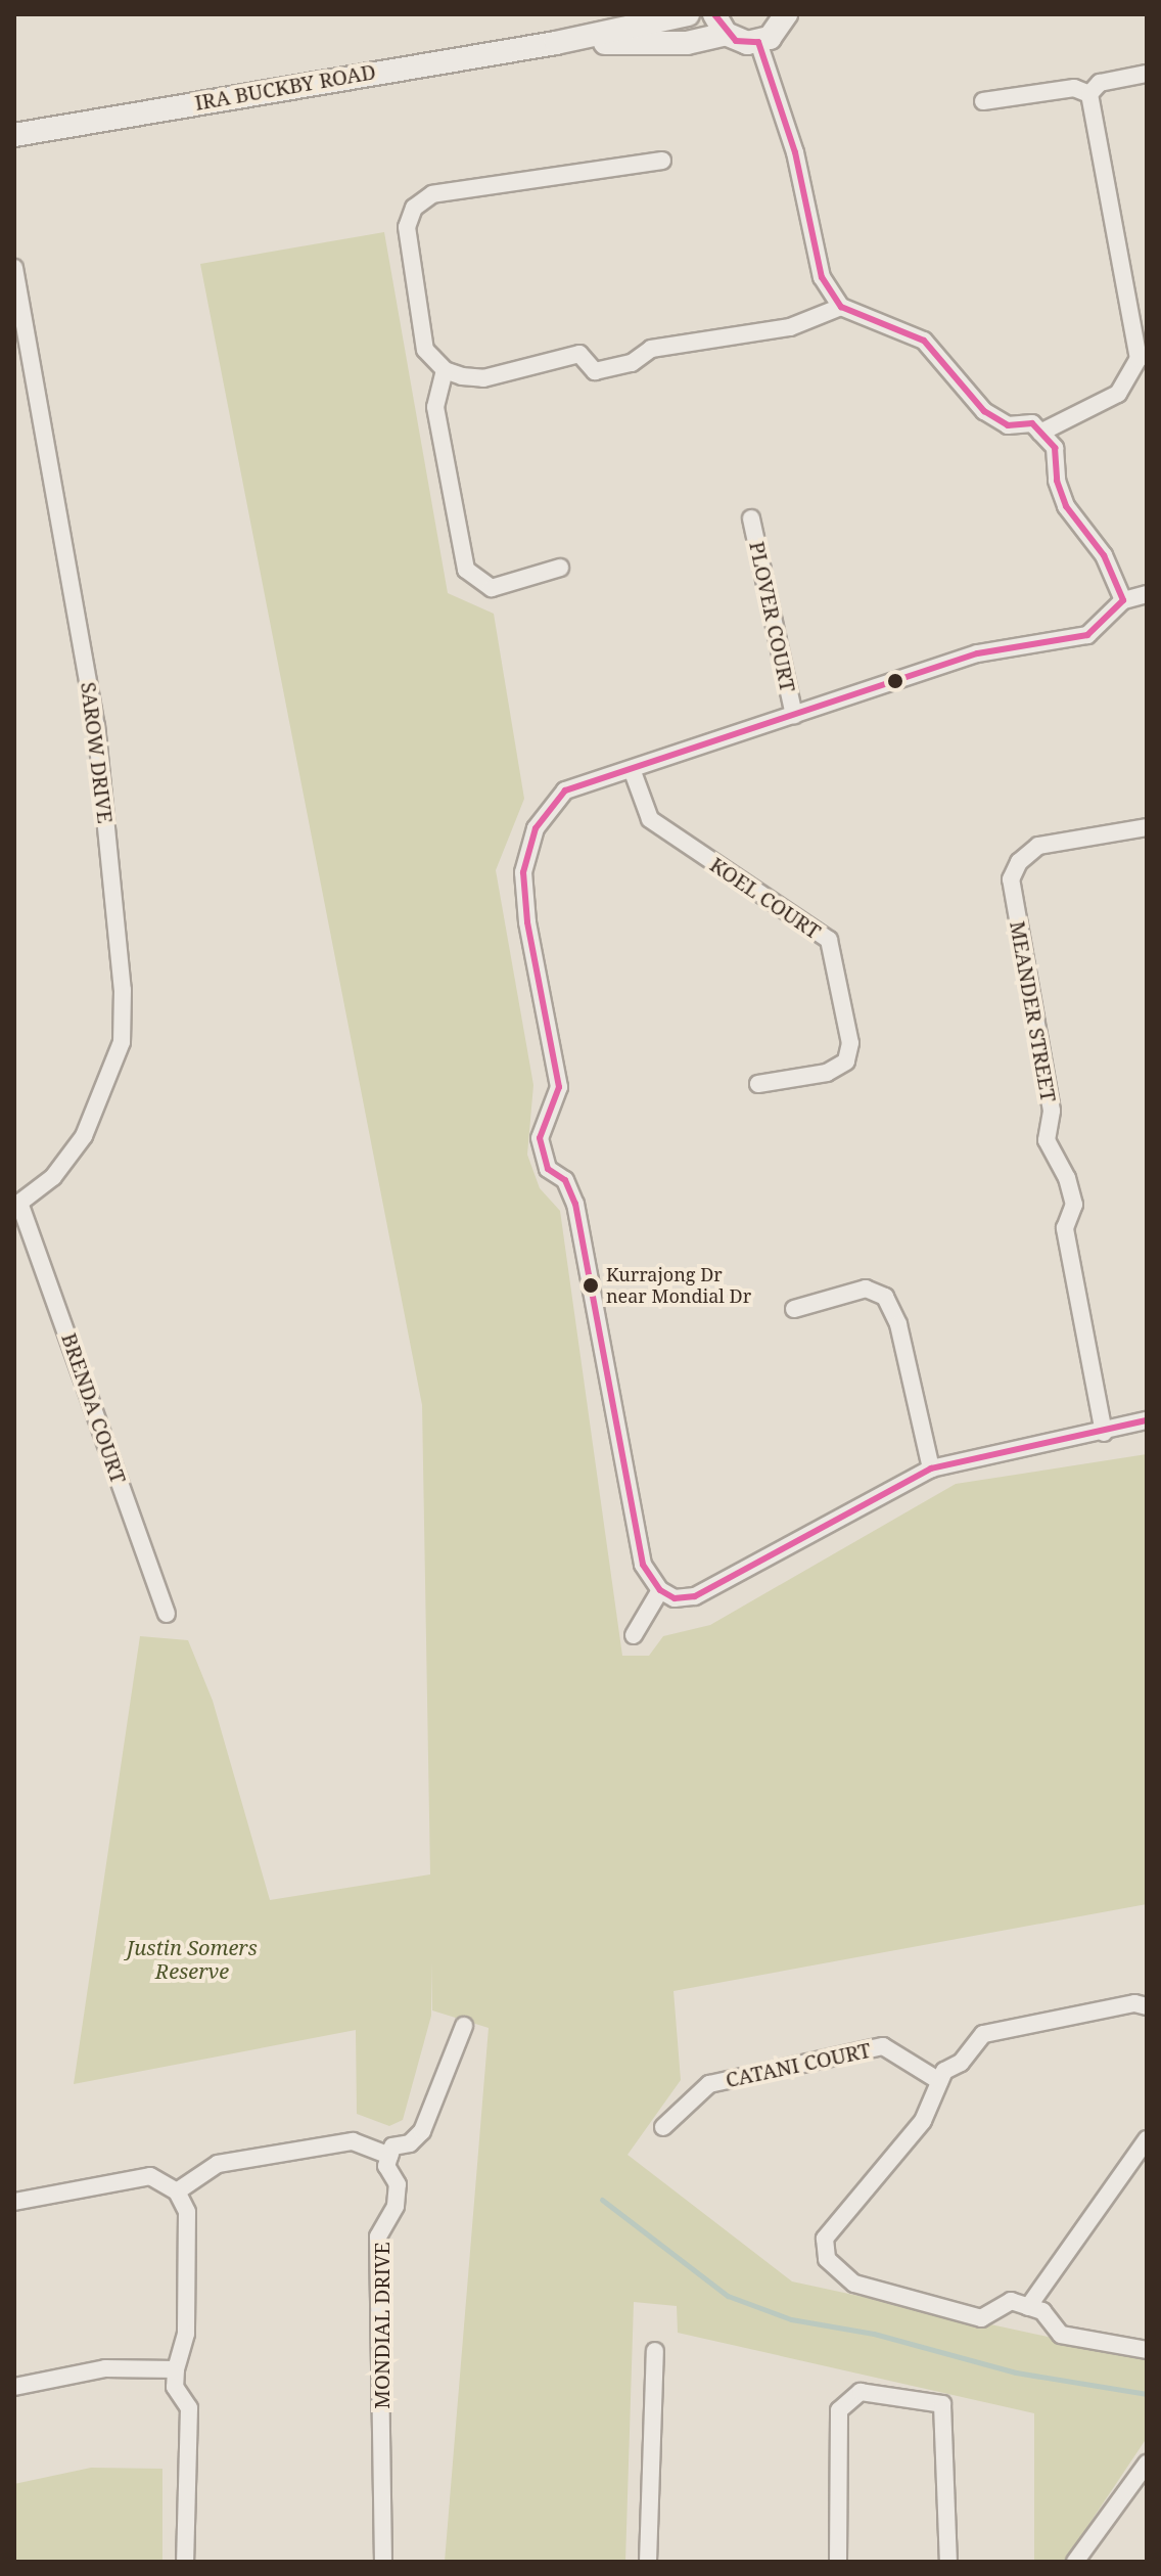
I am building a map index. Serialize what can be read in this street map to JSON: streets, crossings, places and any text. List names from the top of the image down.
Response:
{
  "streets": {
    "street": [
      "IRA BUCKBY ROAD",
      "PLOVER COURT",
      "SAROW DRIVE",
      "KOEL COURT",
      "MEANDER STREET",
      "BRENDA COURT",
      "CATANI COURT",
      "MONDIAL DRIVE"
    ]
  },
  "crossings": [
    ["SAROW DRIVE", "BRENDA COURT"]
  ],
  "parks": ["Justin Somers Reserve"],
  "places": ["Kurrajong Dr near Mondial Dr"]
}
